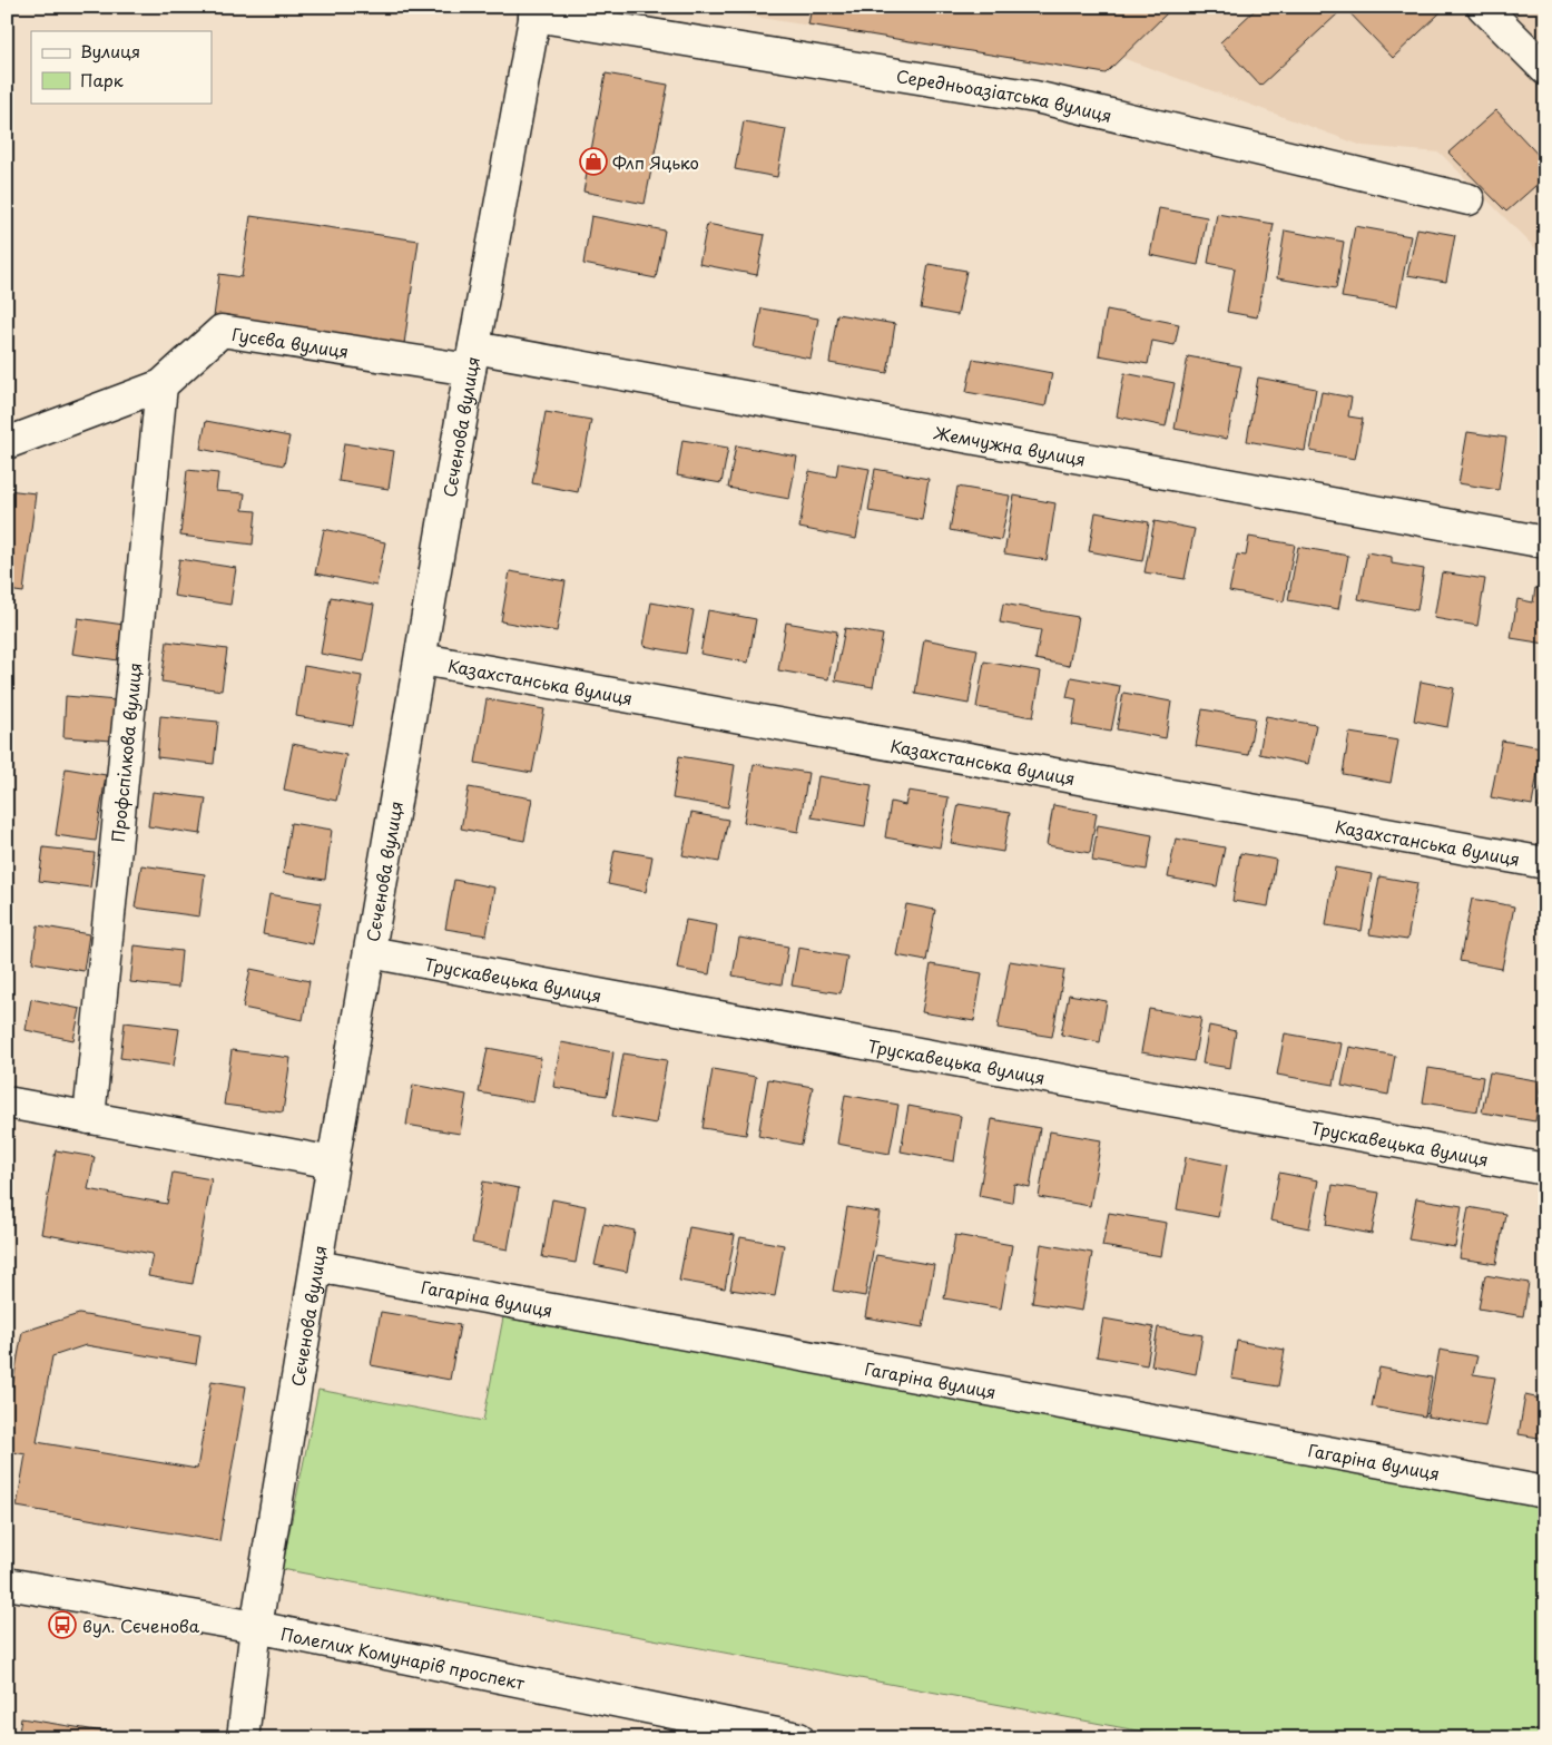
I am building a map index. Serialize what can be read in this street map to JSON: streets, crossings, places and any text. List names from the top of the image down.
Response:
{
  "streets": {
    "street": [
      "Середньоазіатська вулиця",
      "Гусєва вулиця",
      "Сєченова вулиця",
      "Жемчужна вулиця",
      "Казахстанська вулиця",
      "Профспілкова вулиця",
      "Трускавецька вулиця",
      "Гагаріна вулиця",
      "Полеглих Комунарів проспект"
    ]
  },
  "crossings": [
    ["Середньоазіатська вулиця", "Сєченова вулиця"],
    ["Гусєва вулиця", "Сєченова вулиця"],
    ["Гусєва вулиця", "Жемчужна вулиця"],
    ["Гусєва вулиця", "Профспілкова вулиця"],
    ["Сєченова вулиця", "Жемчужна вулиця"],
    ["Сєченова вулиця", "Казахстанська вулиця"],
    ["Сєченова вулиця", "Трускавецька вулиця"],
    ["Сєченова вулиця", "Гагаріна вулиця"],
    ["Сєченова вулиця", "Полеглих Комунарів проспект"]
  ],
  "places": {
    "shop": ["Флп Яцько"],
    "bus stop": ["вул. Сєченова"]
  },
  "legend": ["Вулиця", "Парк"]
}
